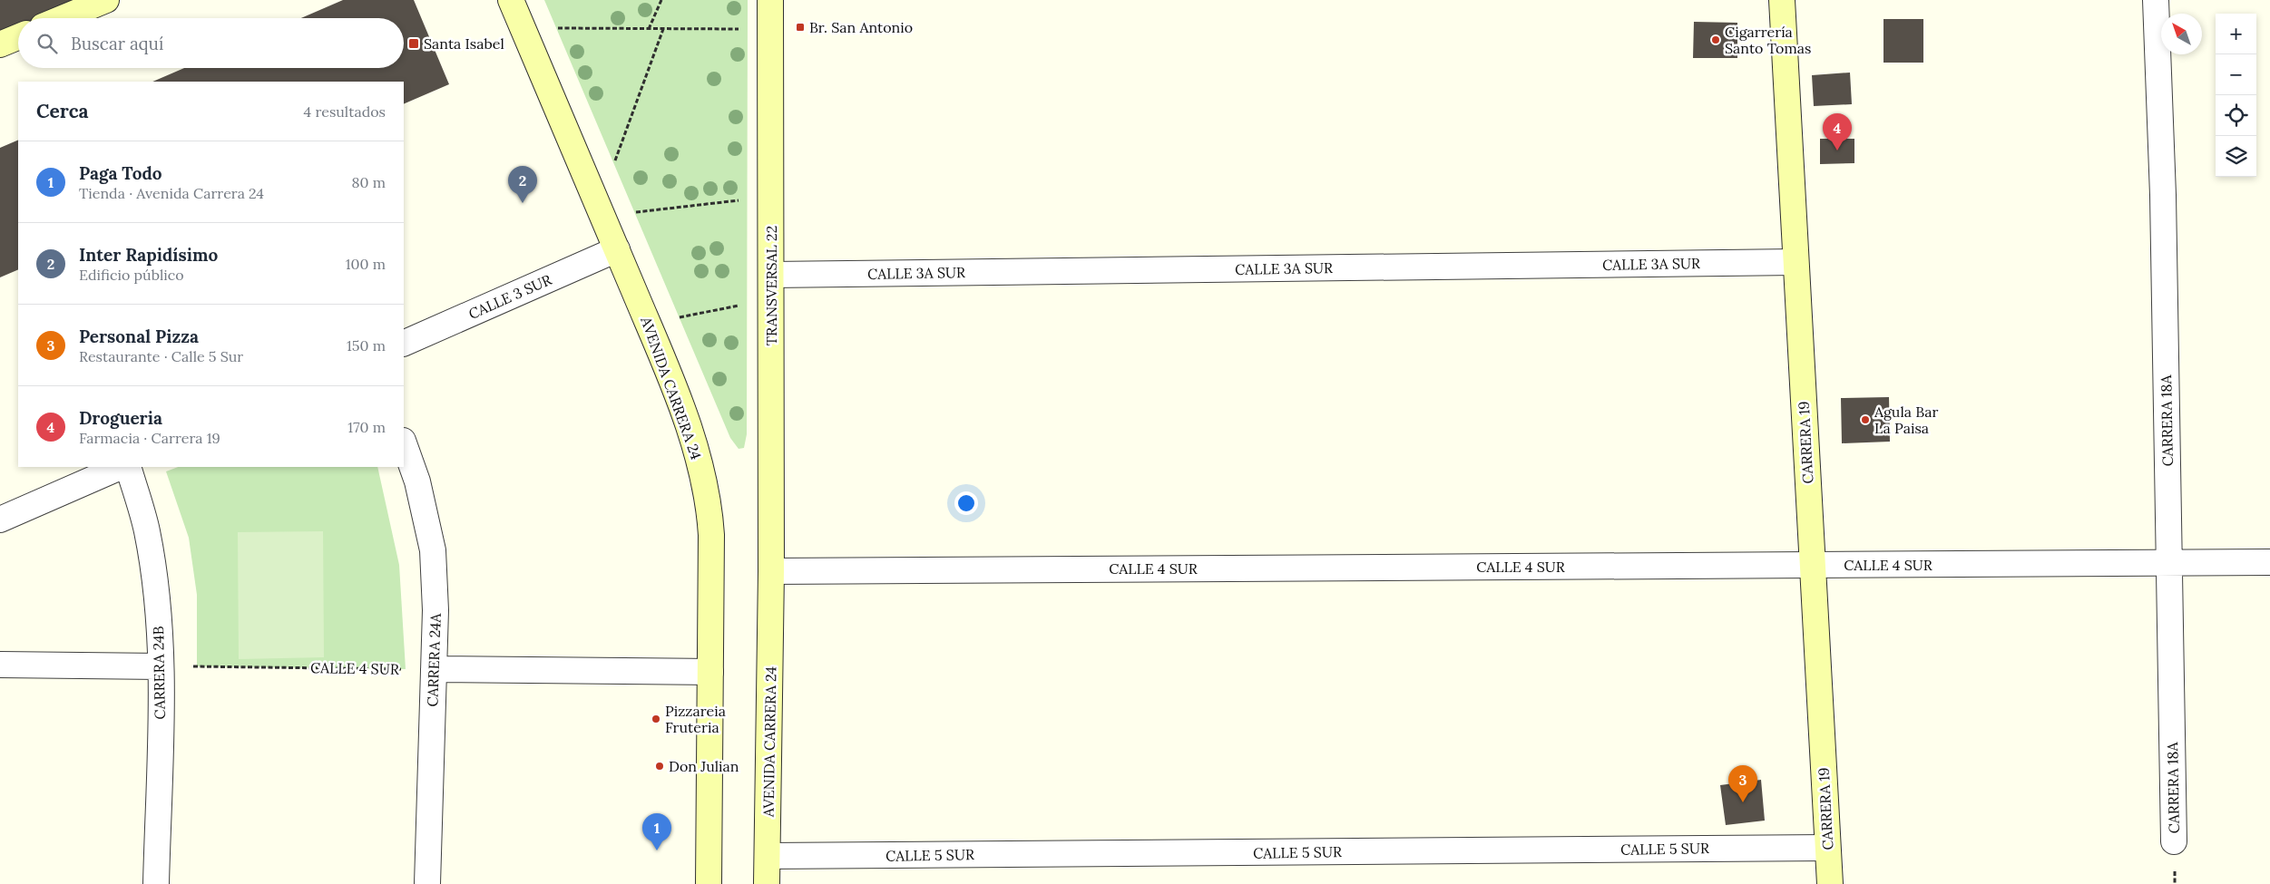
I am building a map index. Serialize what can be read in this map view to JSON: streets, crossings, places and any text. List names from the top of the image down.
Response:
{
  "streets": {
    "main road": ["TRANSVERSAL 22", "AVENIDA CARRERA 24", "CARRERA 19"],
    "street": [
      "CALLE 3A SUR",
      "CALLE 3 SUR",
      "CARRERA 18A",
      "CALLE 4 SUR",
      "CARRERA 24A",
      "CARRERA 24B",
      "CALLE 5 SUR"
    ]
  },
  "crossings": [
    ["CALLE 3A SUR", "TRANSVERSAL 22"],
    ["CALLE 3A SUR", "CARRERA 19"],
    ["TRANSVERSAL 22", "AVENIDA CARRERA 24"],
    ["TRANSVERSAL 22", "CALLE 4 SUR"],
    ["CALLE 3 SUR", "AVENIDA CARRERA 24"],
    ["AVENIDA CARRERA 24", "CALLE 4 SUR"],
    ["AVENIDA CARRERA 24", "CALLE 5 SUR"],
    ["CARRERA 18A", "CALLE 4 SUR"],
    ["CARRERA 19", "CALLE 4 SUR"],
    ["CARRERA 19", "CALLE 5 SUR"],
    ["CALLE 4 SUR", "CARRERA 24A"],
    ["CALLE 4 SUR", "CARRERA 24B"]
  ],
  "places": {
    "transit": ["Br. San Antonio", "Santa Isabel"],
    "other": [
      "Cigarrería Santo Tomas",
      "Agula Bar La Paisa",
      "Pizzareia Fruteria",
      "Don Julian"
    ]
  },
  "north": "top left",
  "page": {
    "map_buttons": ["+", "−"],
    "search": "Buscar aquí",
    "heading": ["Cerca", "4 resultados"],
    "pins": [
      "4",
      "2",
      "3",
      "1"
    ],
    "list": [
      {
        "mark": "1",
        "name": "Paga Todo",
        "note": "Tienda · Avenida Carrera 24",
        "value": "80 m"
      },
      {
        "mark": "2",
        "name": "Inter Rapidísimo",
        "note": "Edificio público",
        "value": "100 m"
      },
      {
        "mark": "3",
        "name": "Personal Pizza",
        "note": "Restaurante · Calle 5 Sur",
        "value": "150 m"
      },
      {
        "mark": "4",
        "name": "Drogueria",
        "note": "Farmacia · Carrera 19",
        "value": "170 m"
      }
    ]
  }
}
